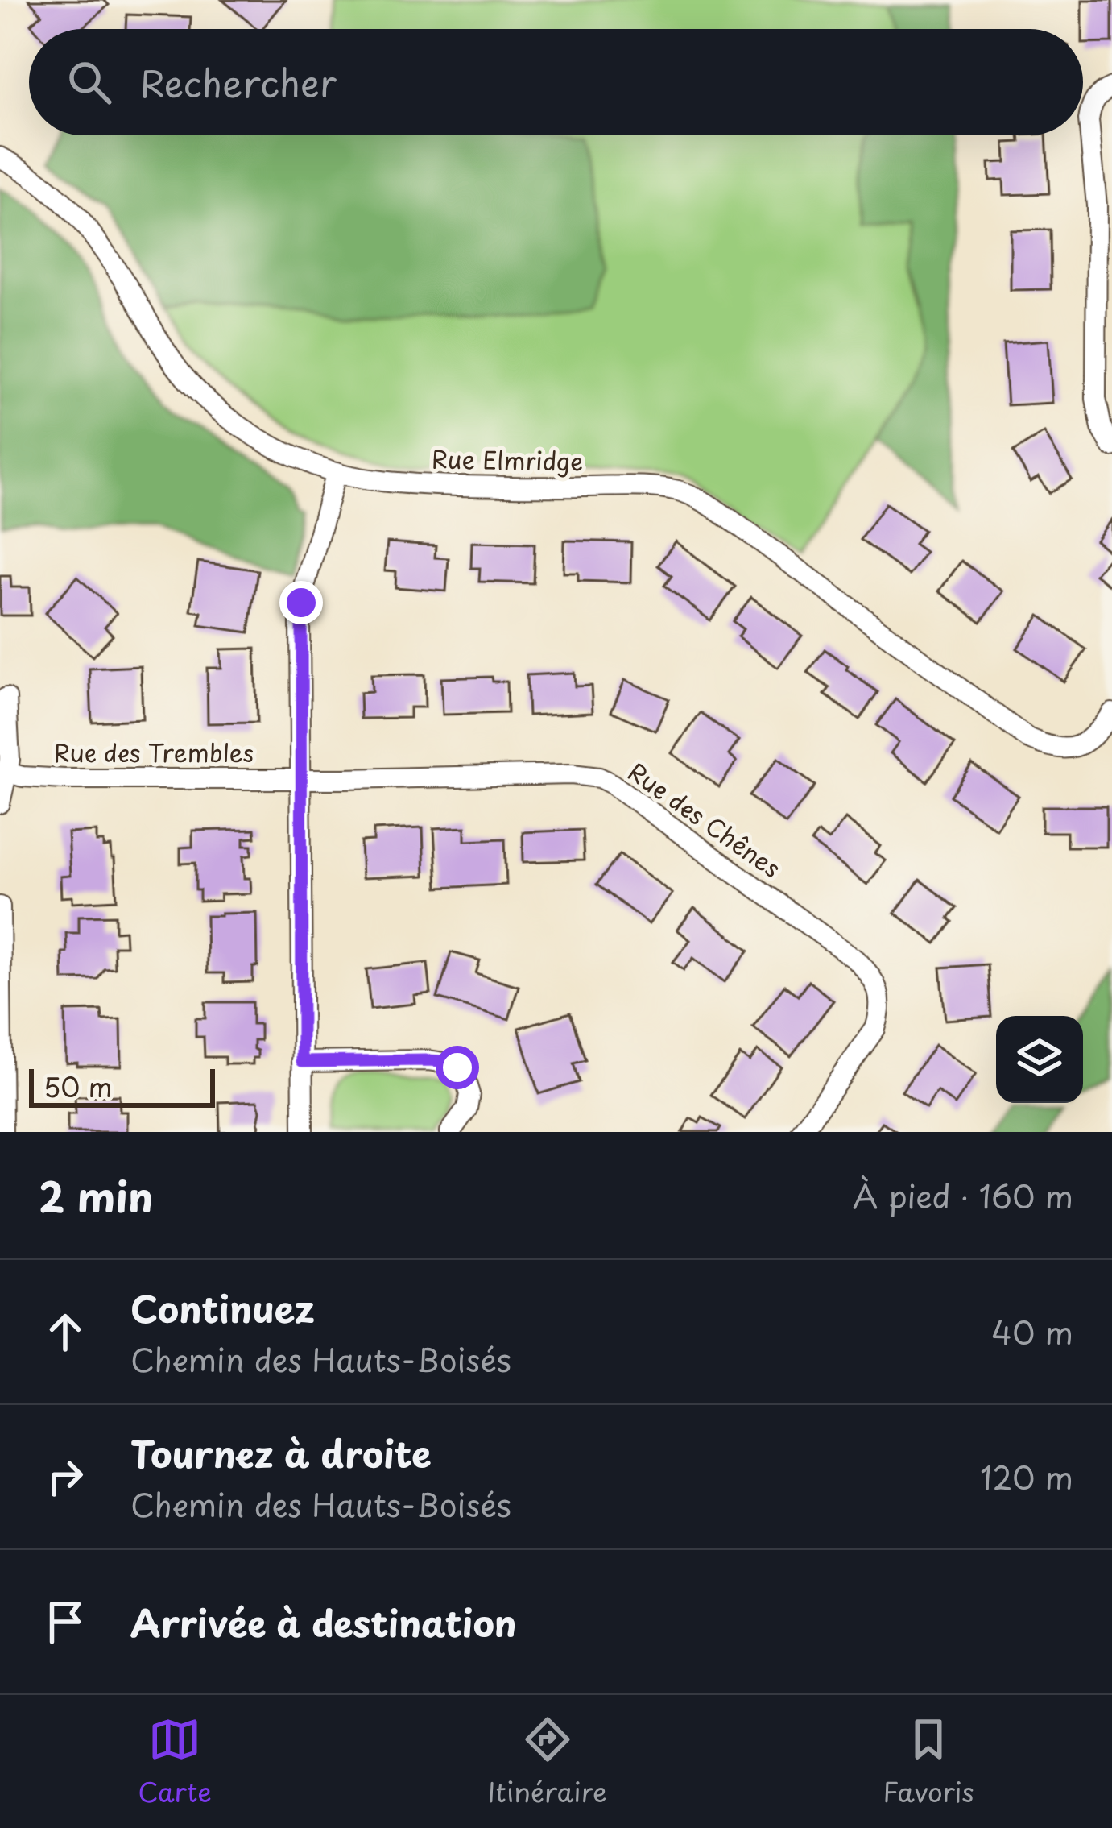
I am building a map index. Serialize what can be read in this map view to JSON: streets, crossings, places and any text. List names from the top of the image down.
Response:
{
  "streets": {
    "street": ["Rue Elmridge", "Rue des Trembles", "Rue des Chênes"]
  },
  "crossings": [
    ["Rue des Trembles", "Rue des Chênes"]
  ],
  "scale_bar": "50 m",
  "page": {
    "search": "Rechercher",
    "scale": "50 m",
    "heading": ["2 min", "À pied · 160 m"],
    "list": [
      ["Continuez", "Chemin des Hauts-Boisés", "40 m"],
      ["Tournez à droite", "Chemin des Hauts-Boisés", "120 m"],
      "Arrivée à destination"
    ],
    "nav": ["Carte", "Itinéraire", "Favoris"]
  }
}
